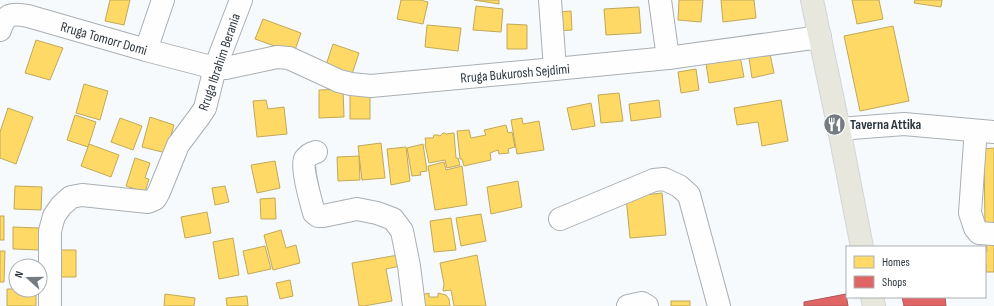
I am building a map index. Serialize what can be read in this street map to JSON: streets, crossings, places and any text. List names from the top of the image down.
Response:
{
  "streets": {
    "street": ["Rruga Tomorr Domi", "Rruga Ibrahim Berania", "Rruga Bukurosh Sejdimi"]
  },
  "crossings": [
    ["Rruga Tomorr Domi", "Rruga Ibrahim Berania"],
    ["Rruga Tomorr Domi", "Rruga Bukurosh Sejdimi"],
    ["Rruga Ibrahim Berania", "Rruga Bukurosh Sejdimi"]
  ],
  "places": {
    "restaurant": ["Taverna Attika"]
  },
  "legend": ["Homes", "Shops"],
  "north": "left"
}
